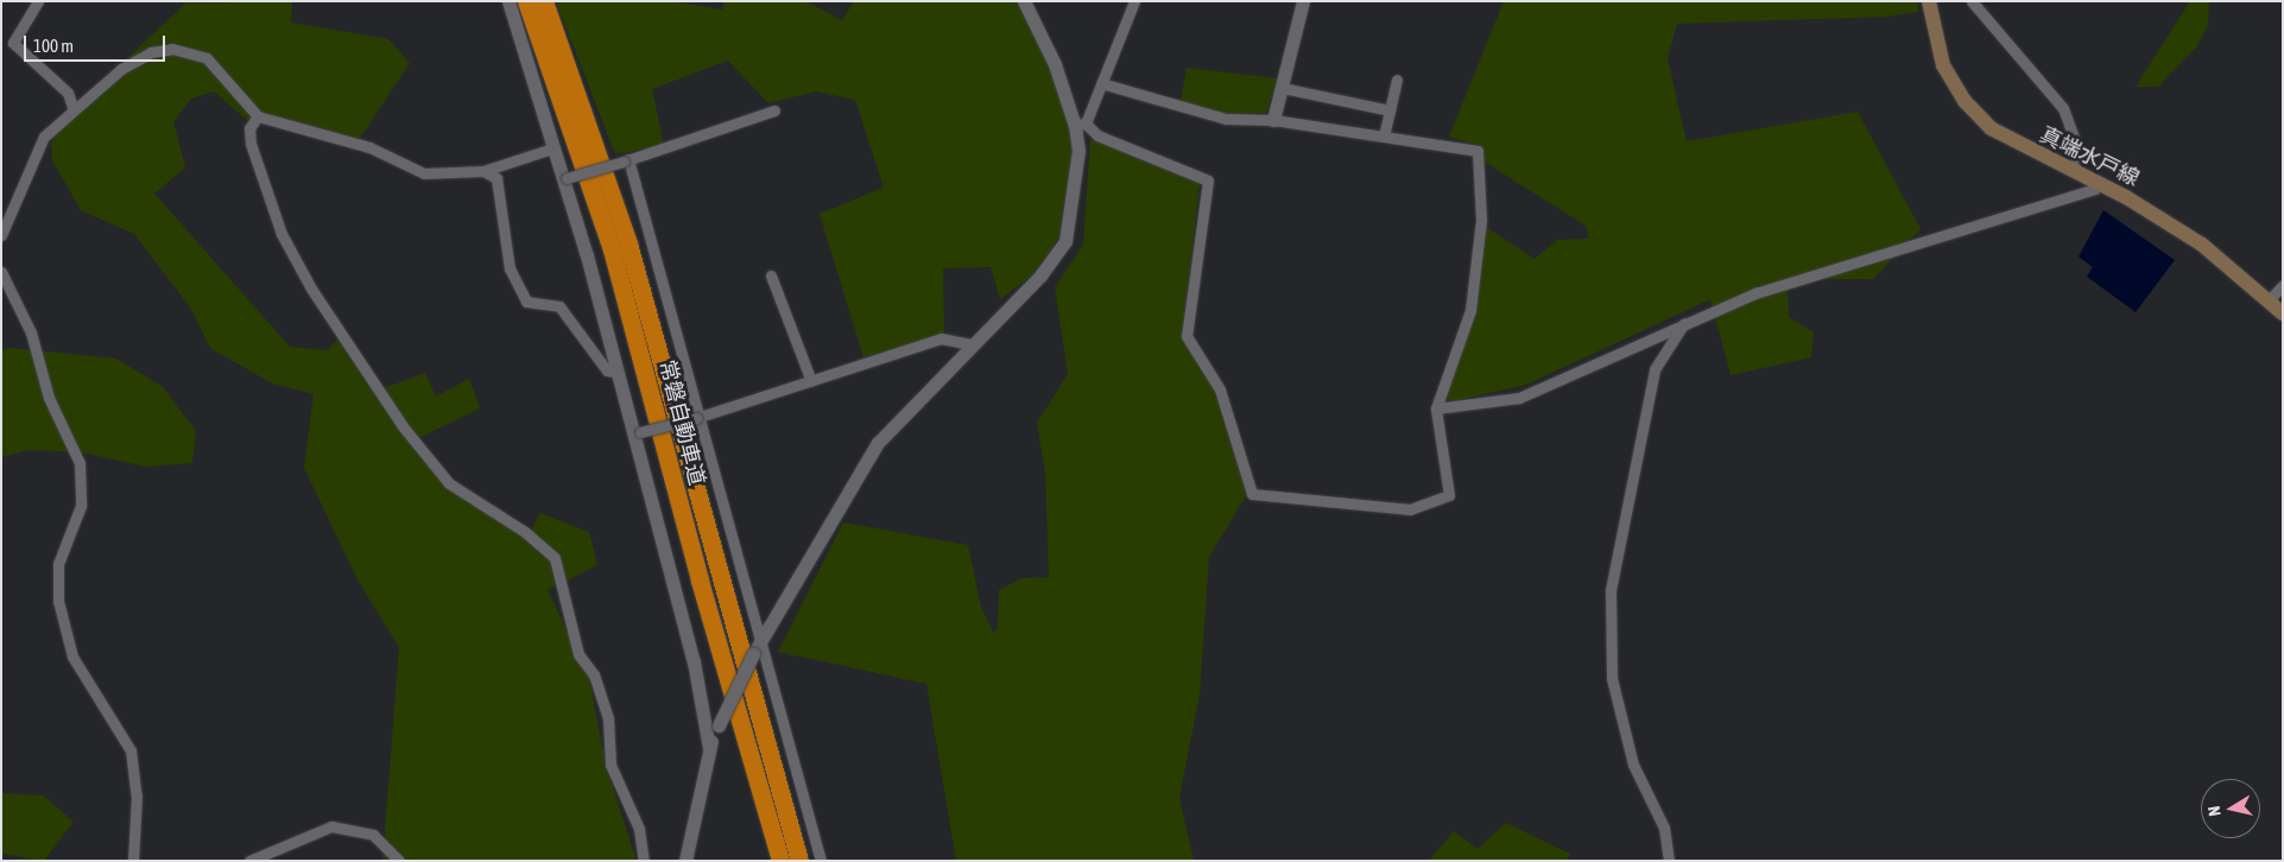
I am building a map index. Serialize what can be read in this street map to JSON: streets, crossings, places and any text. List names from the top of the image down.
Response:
{
  "streets": {
    "highway": ["常磐自動車道"],
    "main road": ["真端水戸線"]
  },
  "scale_bar": "100 m",
  "north": "left"
}
